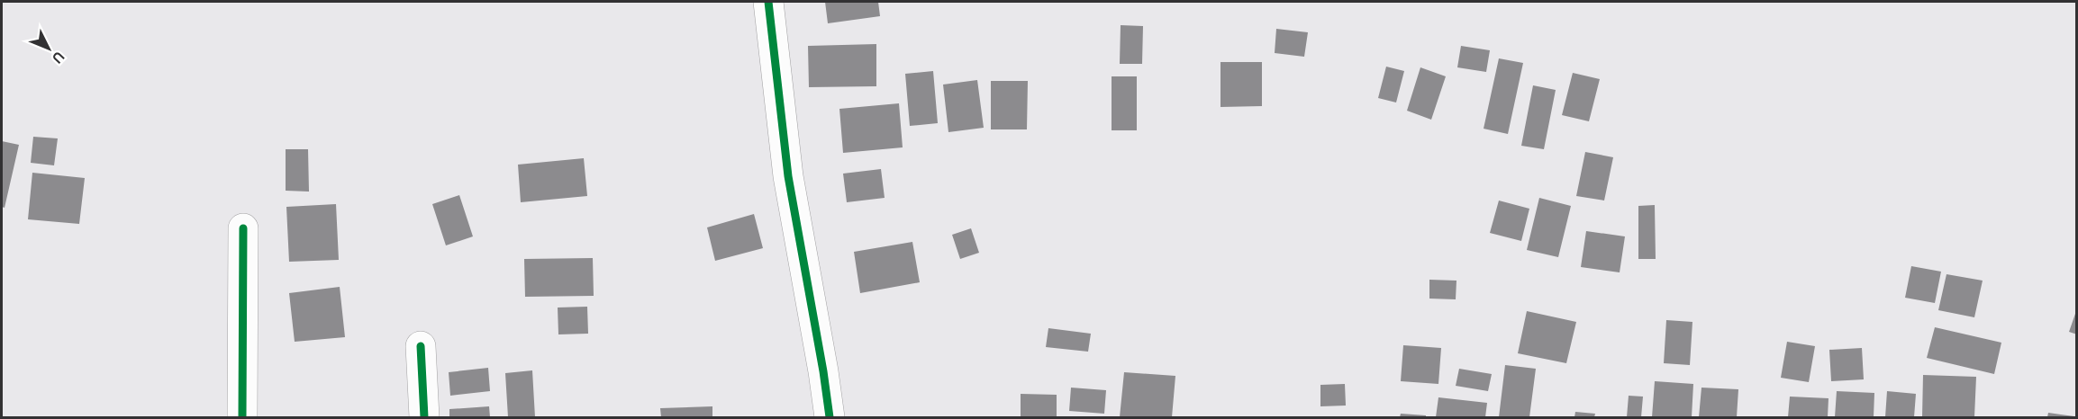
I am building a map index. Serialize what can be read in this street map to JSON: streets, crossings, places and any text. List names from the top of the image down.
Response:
{
  "north": "bottom right"
}
